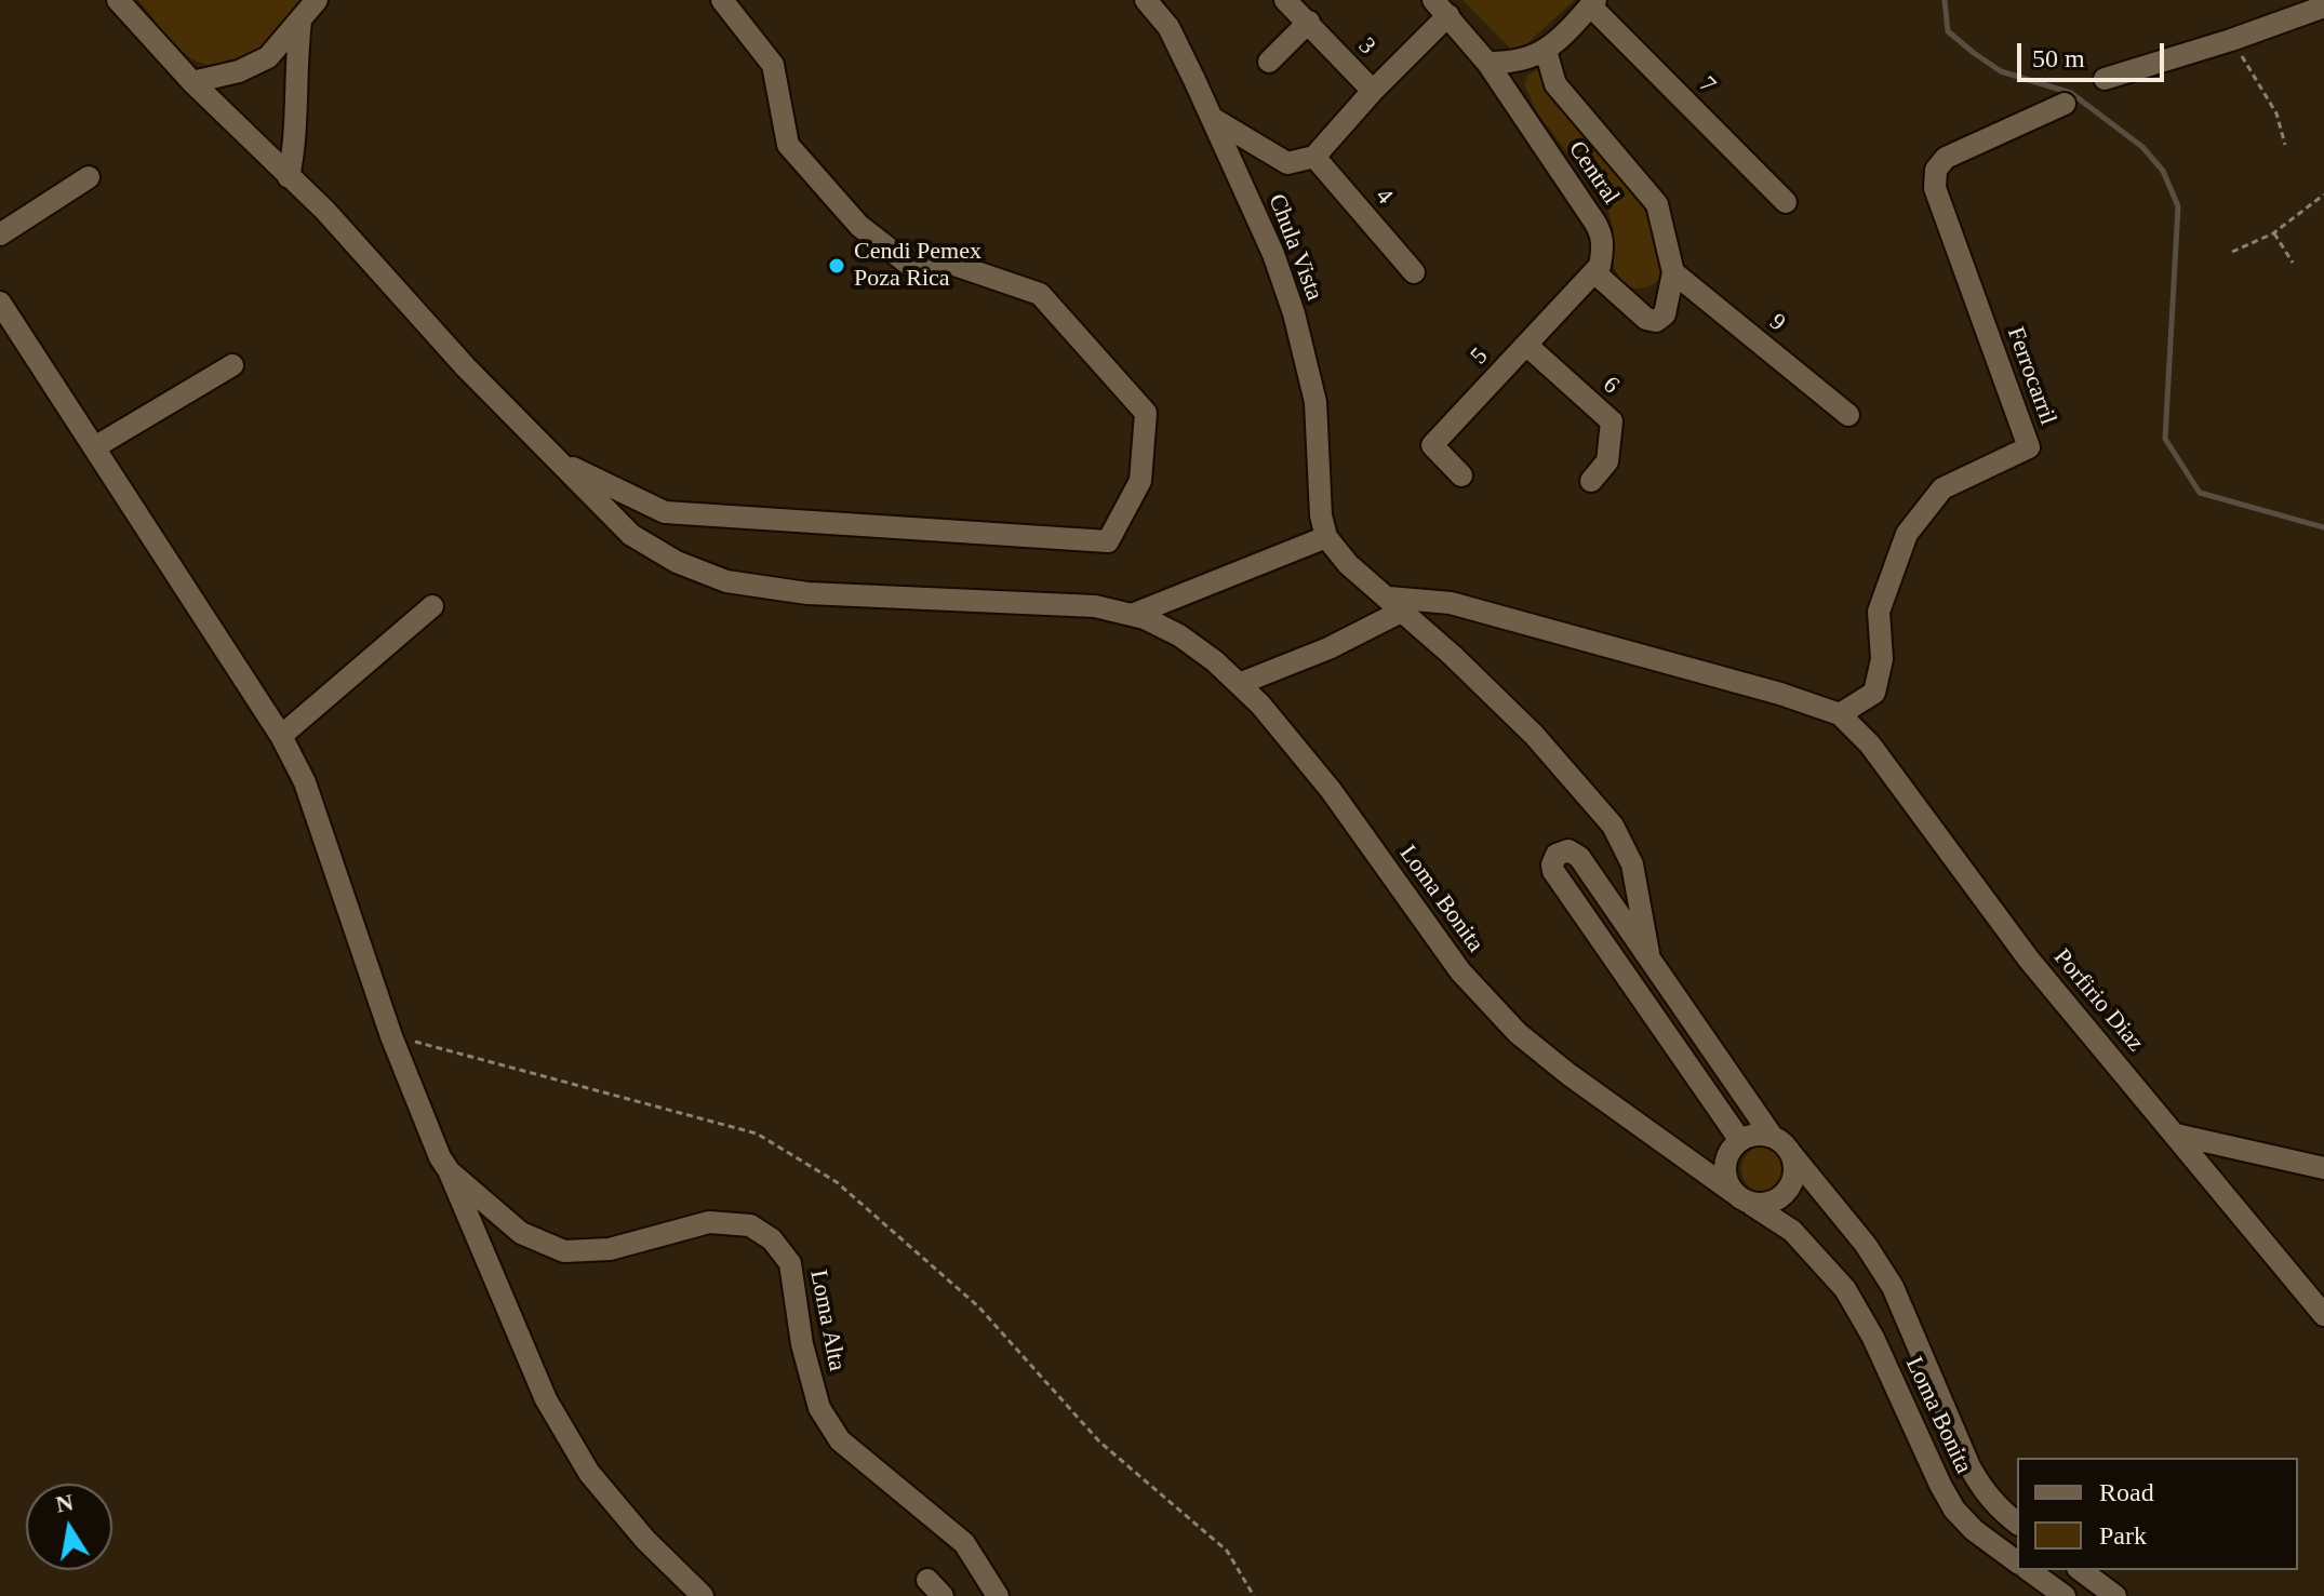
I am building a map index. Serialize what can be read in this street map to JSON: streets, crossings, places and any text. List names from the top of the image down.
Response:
{
  "streets": {
    "street": [
      "3",
      "7",
      "Central",
      "4",
      "Chula Vista",
      "9",
      "5",
      "Ferrocarril",
      "6",
      "Loma Bonita",
      "Porfirio Diaz",
      "Loma Alta"
    ]
  },
  "crossings": [
    ["Central", "9"],
    ["Central", "5"],
    ["5", "6"],
    ["Ferrocarril", "Porfirio Diaz"]
  ],
  "places": ["Cendi Pemex Poza Rica"],
  "legend": ["Road", "Park"],
  "scale_bar": "50 m",
  "north": "top"
}
